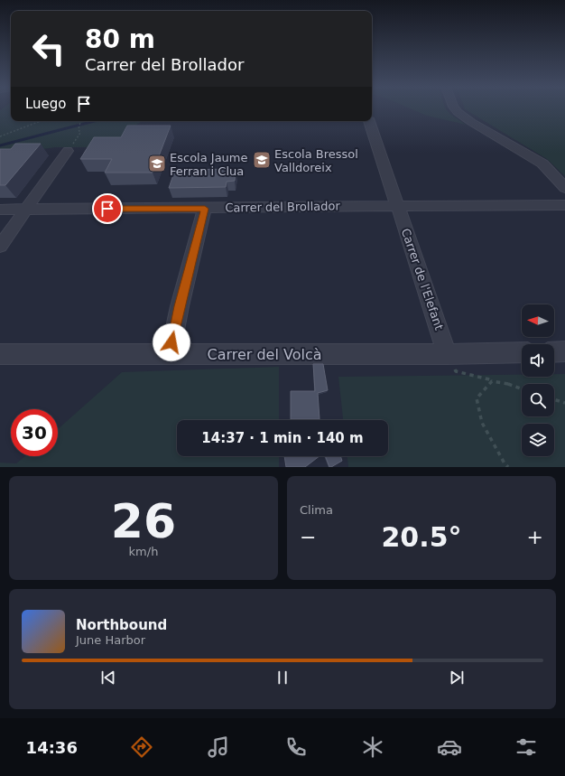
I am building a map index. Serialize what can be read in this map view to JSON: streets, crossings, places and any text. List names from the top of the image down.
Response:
{
  "streets": {
    "street": ["Carrer del Brollador", "Carrer de l'Elefant", "Carrer del Volcà"]
  },
  "crossings": [
    ["Carrer del Brollador", "Carrer de l'Elefant"],
    ["Carrer de l'Elefant", "Carrer del Volcà"]
  ],
  "places": {
    "school or university": ["Escola Bressol Valldoreix", "Escola Jaume Ferran i Clua"]
  },
  "north": "left",
  "page": {
    "turn": ["80 m", "Carrer del Brollador"],
    "then": "Luego",
    "limit": "30",
    "trip": "14:37 · 1 min · 140 m",
    "tile": [
      ["26", "km/h"],
      "Clima"
    ],
    "heat": ["−", "20.5°", "+"],
    "song": ["Northbound", "June Harbor"],
    "tabs": "14:36"
  }
}
